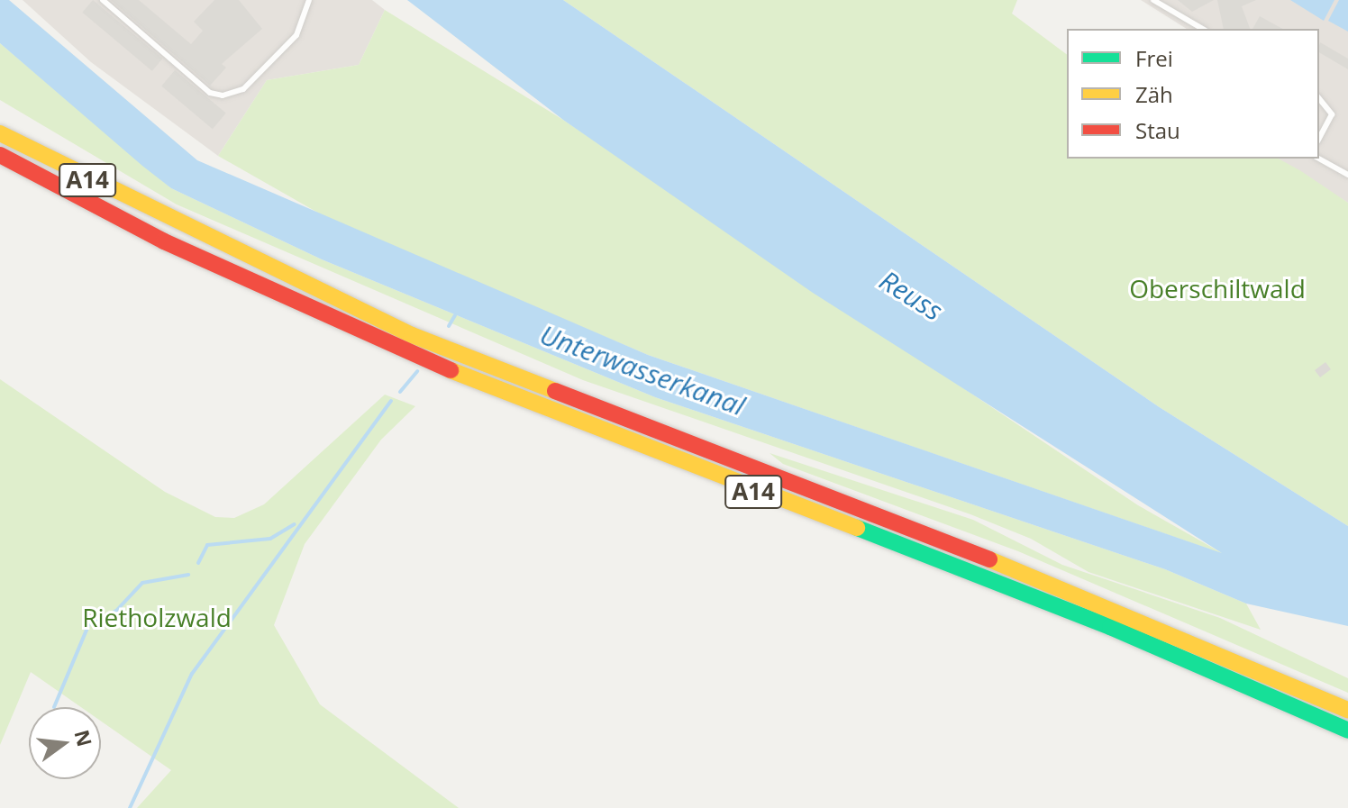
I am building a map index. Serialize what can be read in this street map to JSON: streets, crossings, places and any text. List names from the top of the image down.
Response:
{
  "streets": {
    "highway": ["A14"]
  },
  "water": ["Reuss", "Unterwasserkanal"],
  "parks": ["Oberschiltwald", "Rietholzwald"],
  "legend": ["Frei", "Zäh", "Stau"],
  "north": "right"
}
